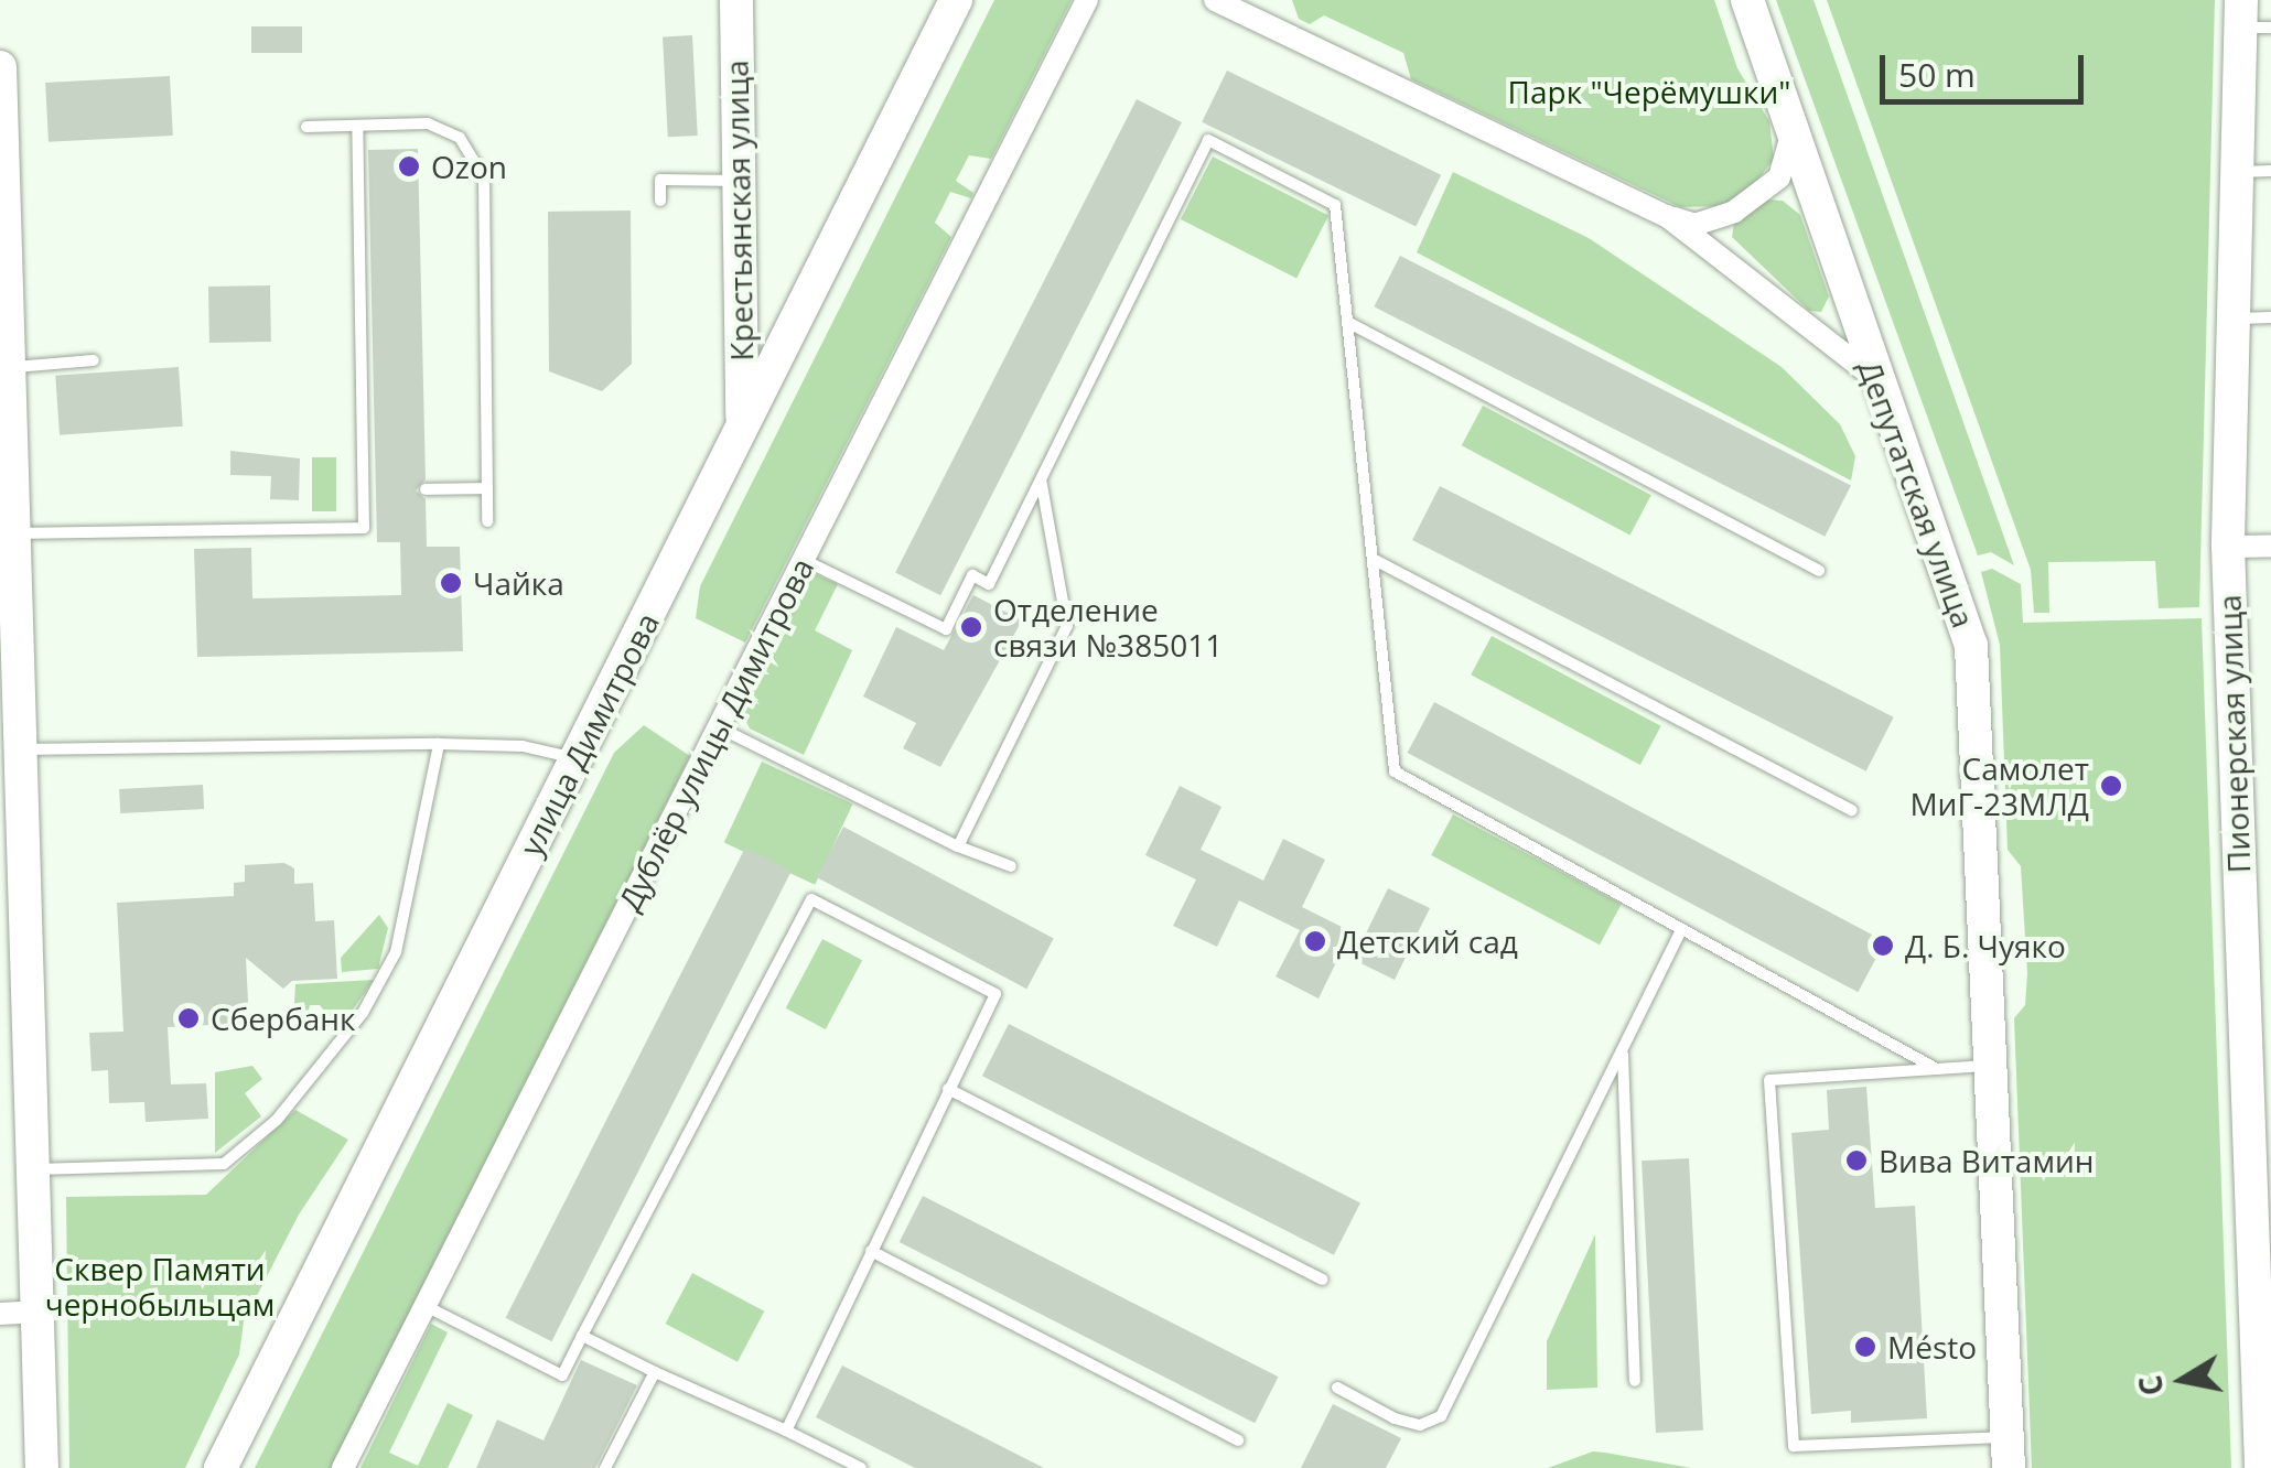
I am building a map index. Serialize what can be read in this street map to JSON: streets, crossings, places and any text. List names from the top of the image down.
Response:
{
  "streets": {
    "main road": [
      "Крестьянская улица",
      "Депутатская улица",
      "улица Димитрова",
      "Пионерская улица"
    ],
    "street": ["Дублёр улицы Димитрова"]
  },
  "crossings": [
    ["Крестьянская улица", "улица Димитрова"]
  ],
  "parks": ["Парк \"Черёмушки\"", "Сквер Памяти чернобыльцам"],
  "places": [
    "Ozon",
    "Чайка",
    "Отделение связи №385011",
    "Самолет МиГ-23МЛД",
    "Детский сад",
    "Д. Б. Чуяко",
    "Сбербанк",
    "Вива Витамин",
    "Mésto"
  ],
  "scale_bar": "50 m",
  "north": "left"
}
